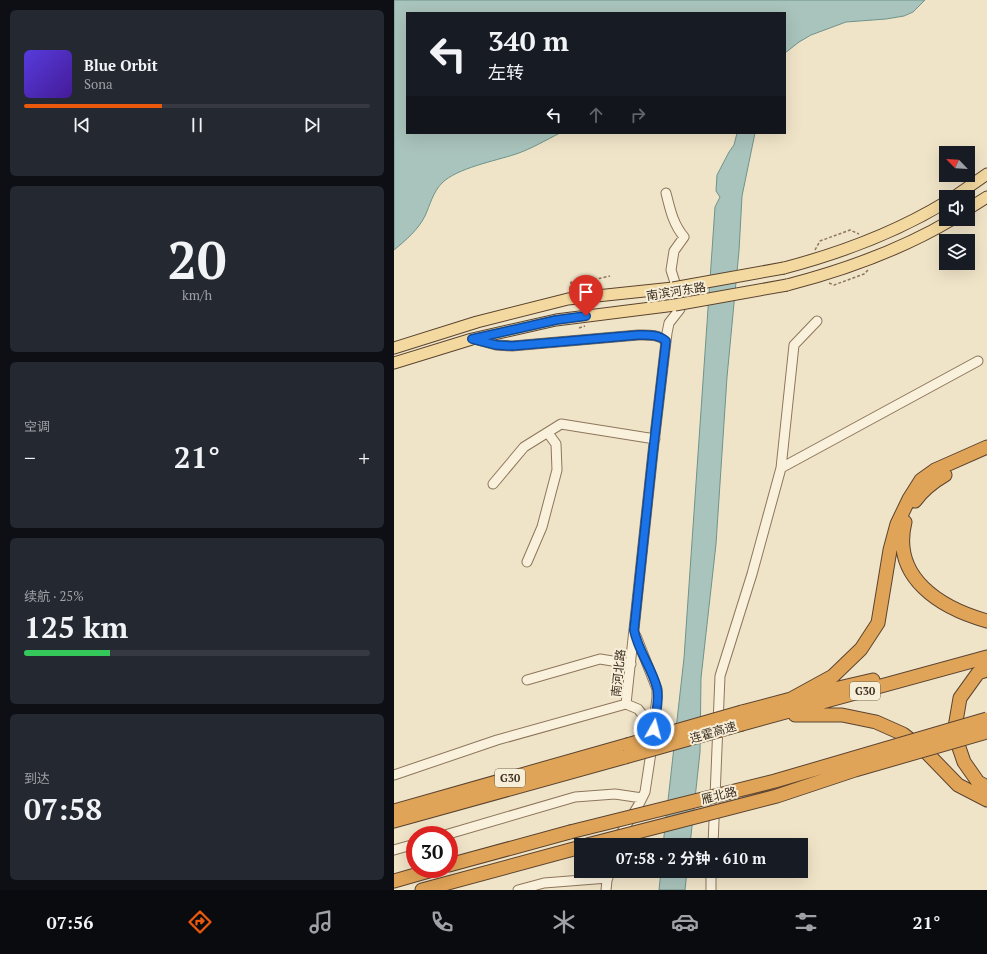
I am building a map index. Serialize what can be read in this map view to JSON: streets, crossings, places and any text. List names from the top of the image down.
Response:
{
  "streets": {
    "highway": ["G30", "连霍高速", "雁北路"],
    "main road": ["南滨河东路"],
    "street": ["南河北路"]
  },
  "north": "top left",
  "page": {
    "turn": ["340 m", "左转"],
    "song": ["Blue Orbit", "Sona"],
    "tile": [
      ["20", "km/h"],
      "空调",
      ["续航 · 25%", "125 km"],
      ["到达", "07:58"]
    ],
    "heat": ["−", "21°", "+"],
    "limit": "30",
    "trip": "07:58 · 2 分钟 · 610 m",
    "tabs": ["07:56", "21°"]
  }
}
